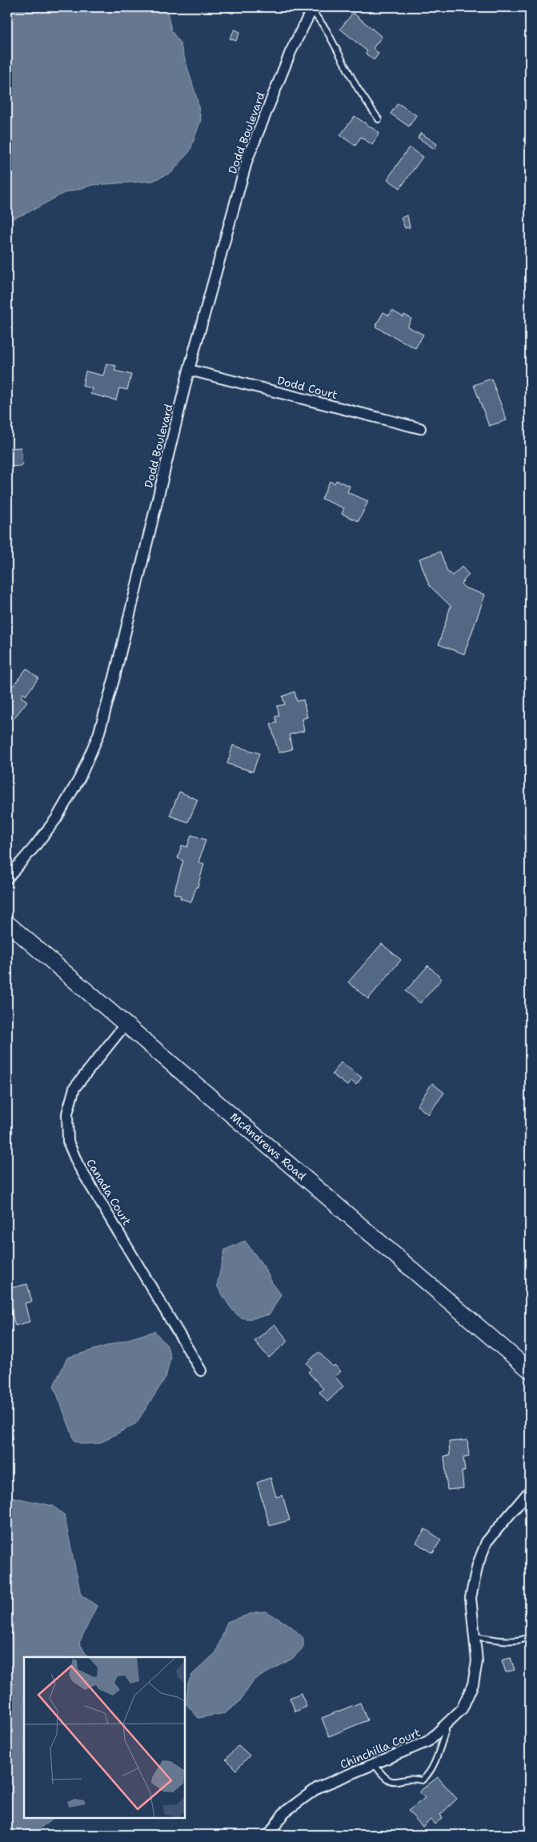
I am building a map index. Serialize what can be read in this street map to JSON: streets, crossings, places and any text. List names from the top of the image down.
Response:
{
  "streets": {
    "main road": ["McAndrews Road"],
    "street": [
      "Dodd Boulevard",
      "Dodd Court",
      "Canada Court",
      "Chinchilla Court"
    ]
  },
  "crossings": [
    ["Dodd Boulevard", "Dodd Court"],
    ["McAndrews Road", "Canada Court"]
  ]
}
